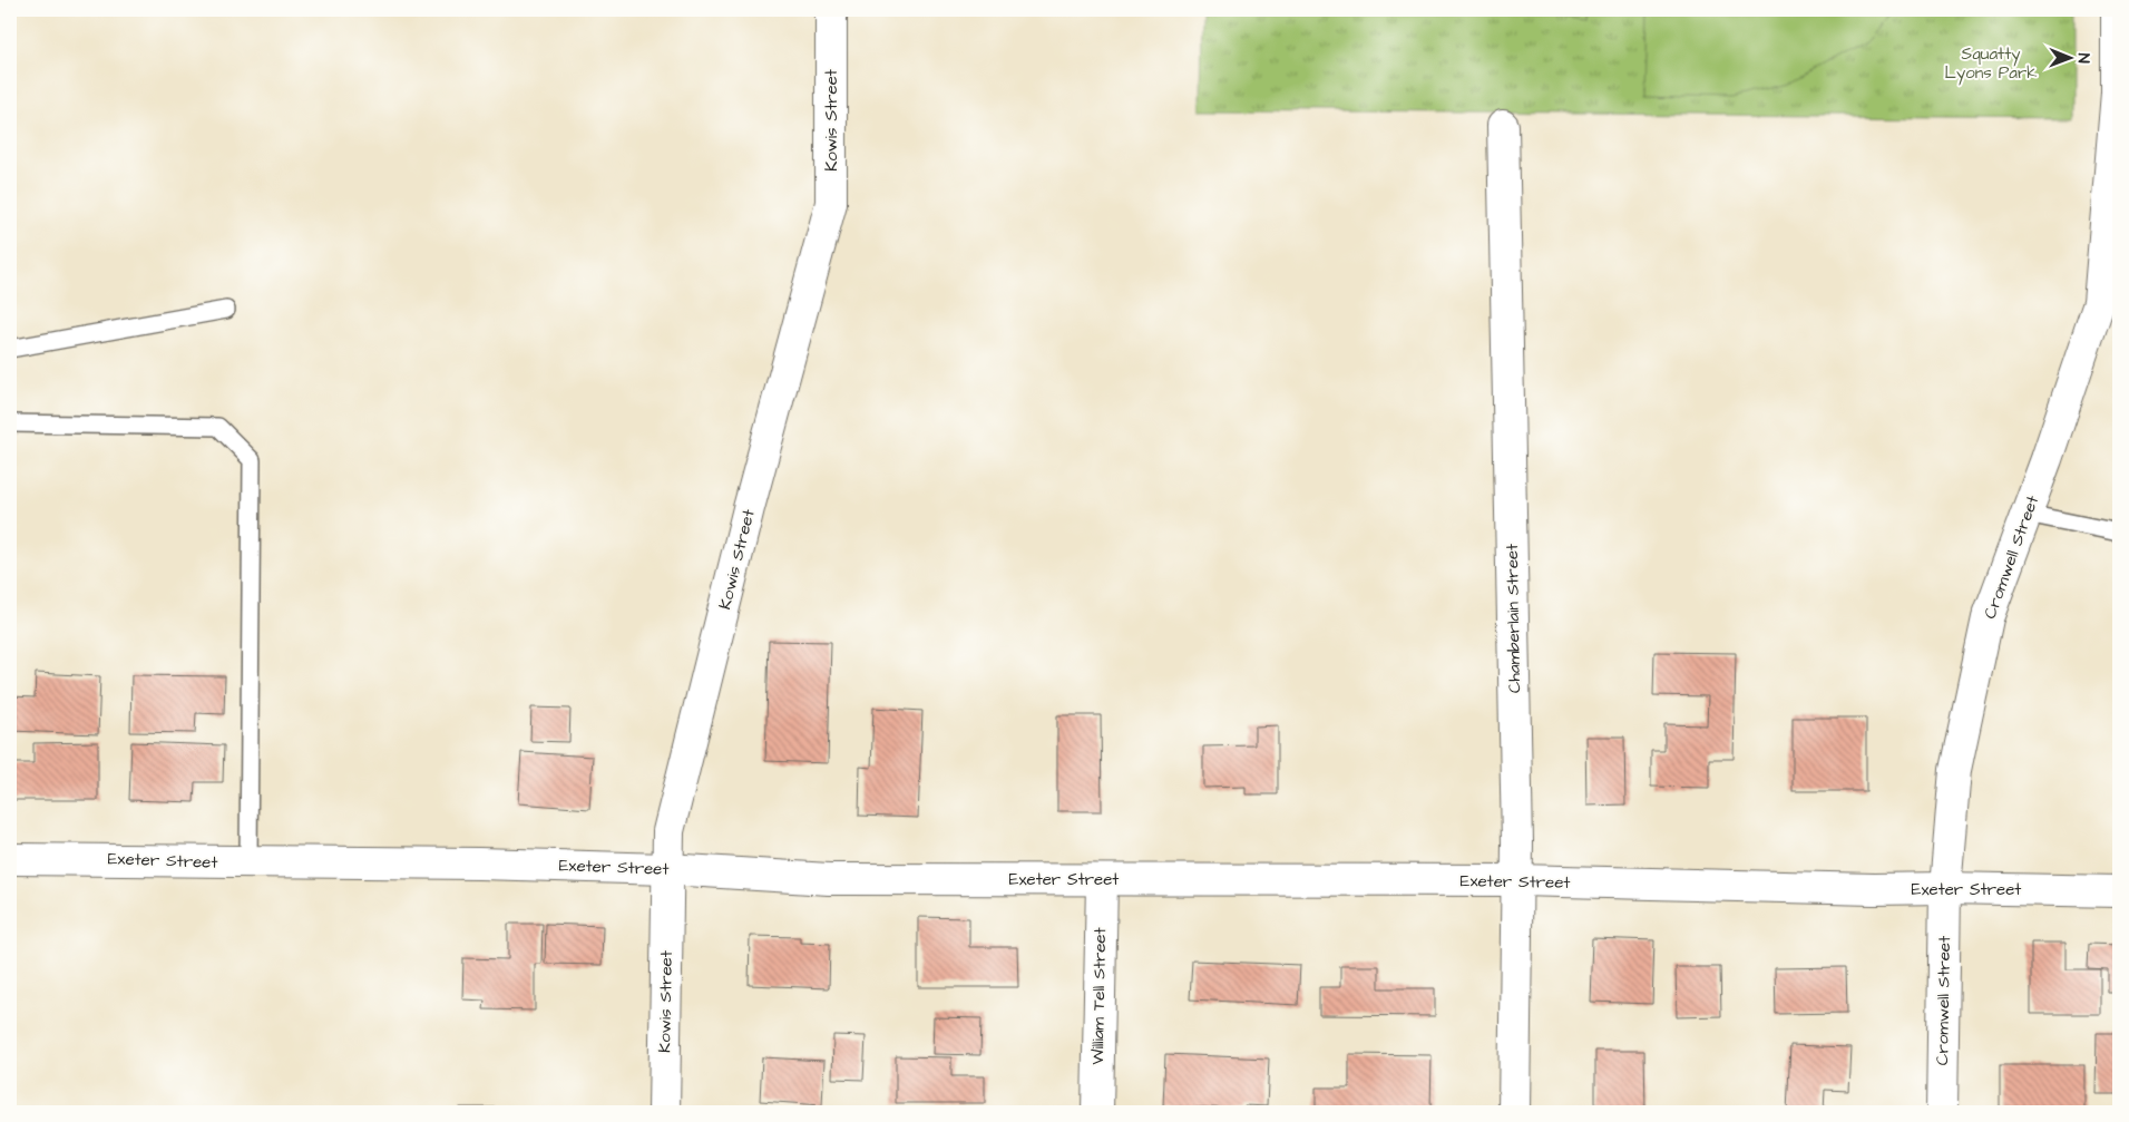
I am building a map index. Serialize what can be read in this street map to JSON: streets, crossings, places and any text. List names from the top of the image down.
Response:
{
  "streets": {
    "street": [
      "Kowis Street",
      "Cromwell Street",
      "Chamberlain Street",
      "Exeter Street",
      "William Tell Street"
    ]
  },
  "crossings": [
    ["Kowis Street", "Exeter Street"],
    ["Cromwell Street", "Exeter Street"],
    ["Chamberlain Street", "Exeter Street"],
    ["Exeter Street", "William Tell Street"]
  ],
  "parks": ["Squatty Lyons Park"],
  "north": "right"
}
